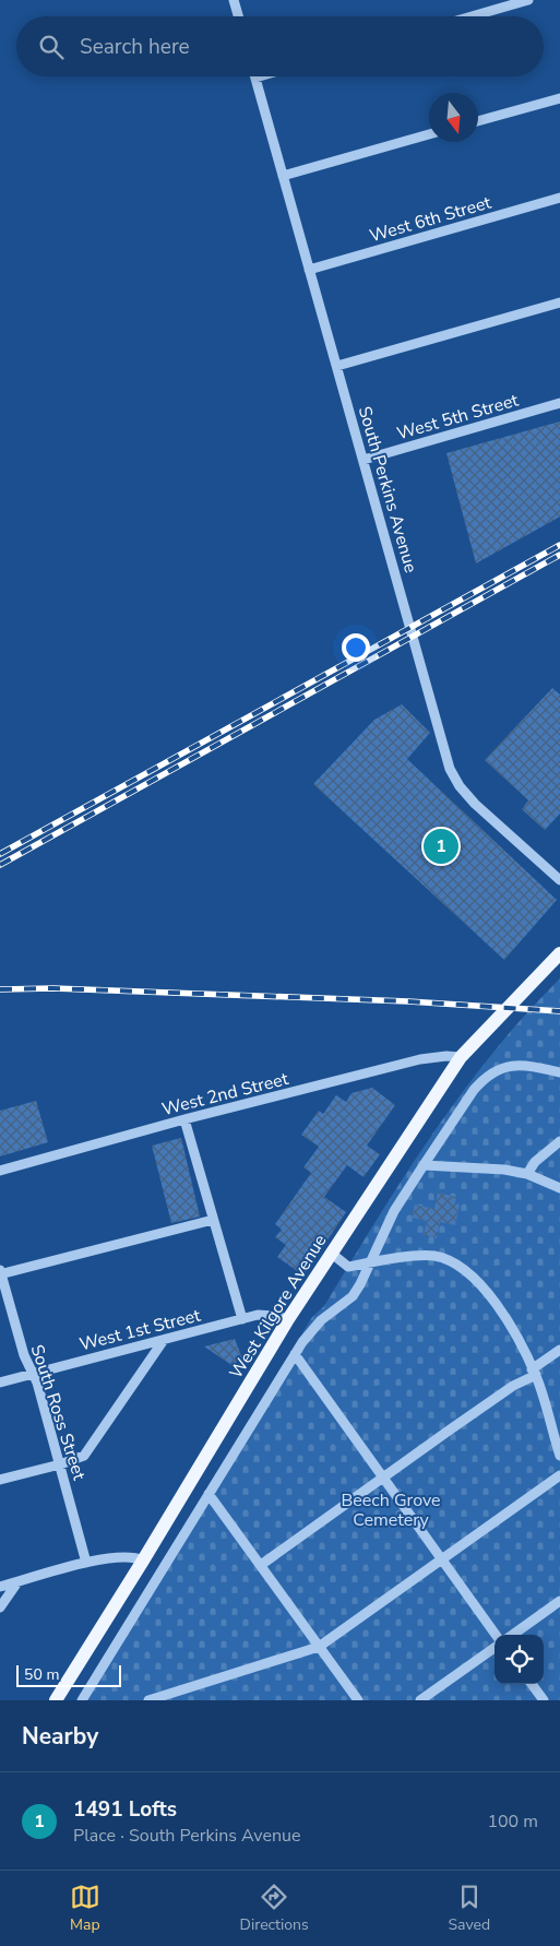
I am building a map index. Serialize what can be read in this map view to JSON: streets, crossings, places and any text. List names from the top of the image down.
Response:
{
  "streets": {
    "main road": ["West Kilgore Avenue"],
    "street": [
      "West 6th Street",
      "West 5th Street",
      "South Perkins Avenue",
      "West 2nd Street",
      "West 1st Street",
      "South Ross Street"
    ]
  },
  "crossings": [
    ["West 6th Street", "South Perkins Avenue"],
    ["West 5th Street", "South Perkins Avenue"],
    ["West 2nd Street", "West Kilgore Avenue"],
    ["West Kilgore Avenue", "West 1st Street"],
    ["West 1st Street", "South Ross Street"]
  ],
  "parks": ["Beech Grove Cemetery"],
  "scale_bar": "50 m",
  "north": "bottom",
  "page": {
    "search": "Search here",
    "pins": "1",
    "scale": "50 m",
    "heading": "Nearby",
    "list": [
      {
        "mark": "1",
        "name": "1491 Lofts",
        "note": "Place · South Perkins Avenue",
        "value": "100 m"
      }
    ],
    "nav": ["Map", "Directions", "Saved"]
  }
}
